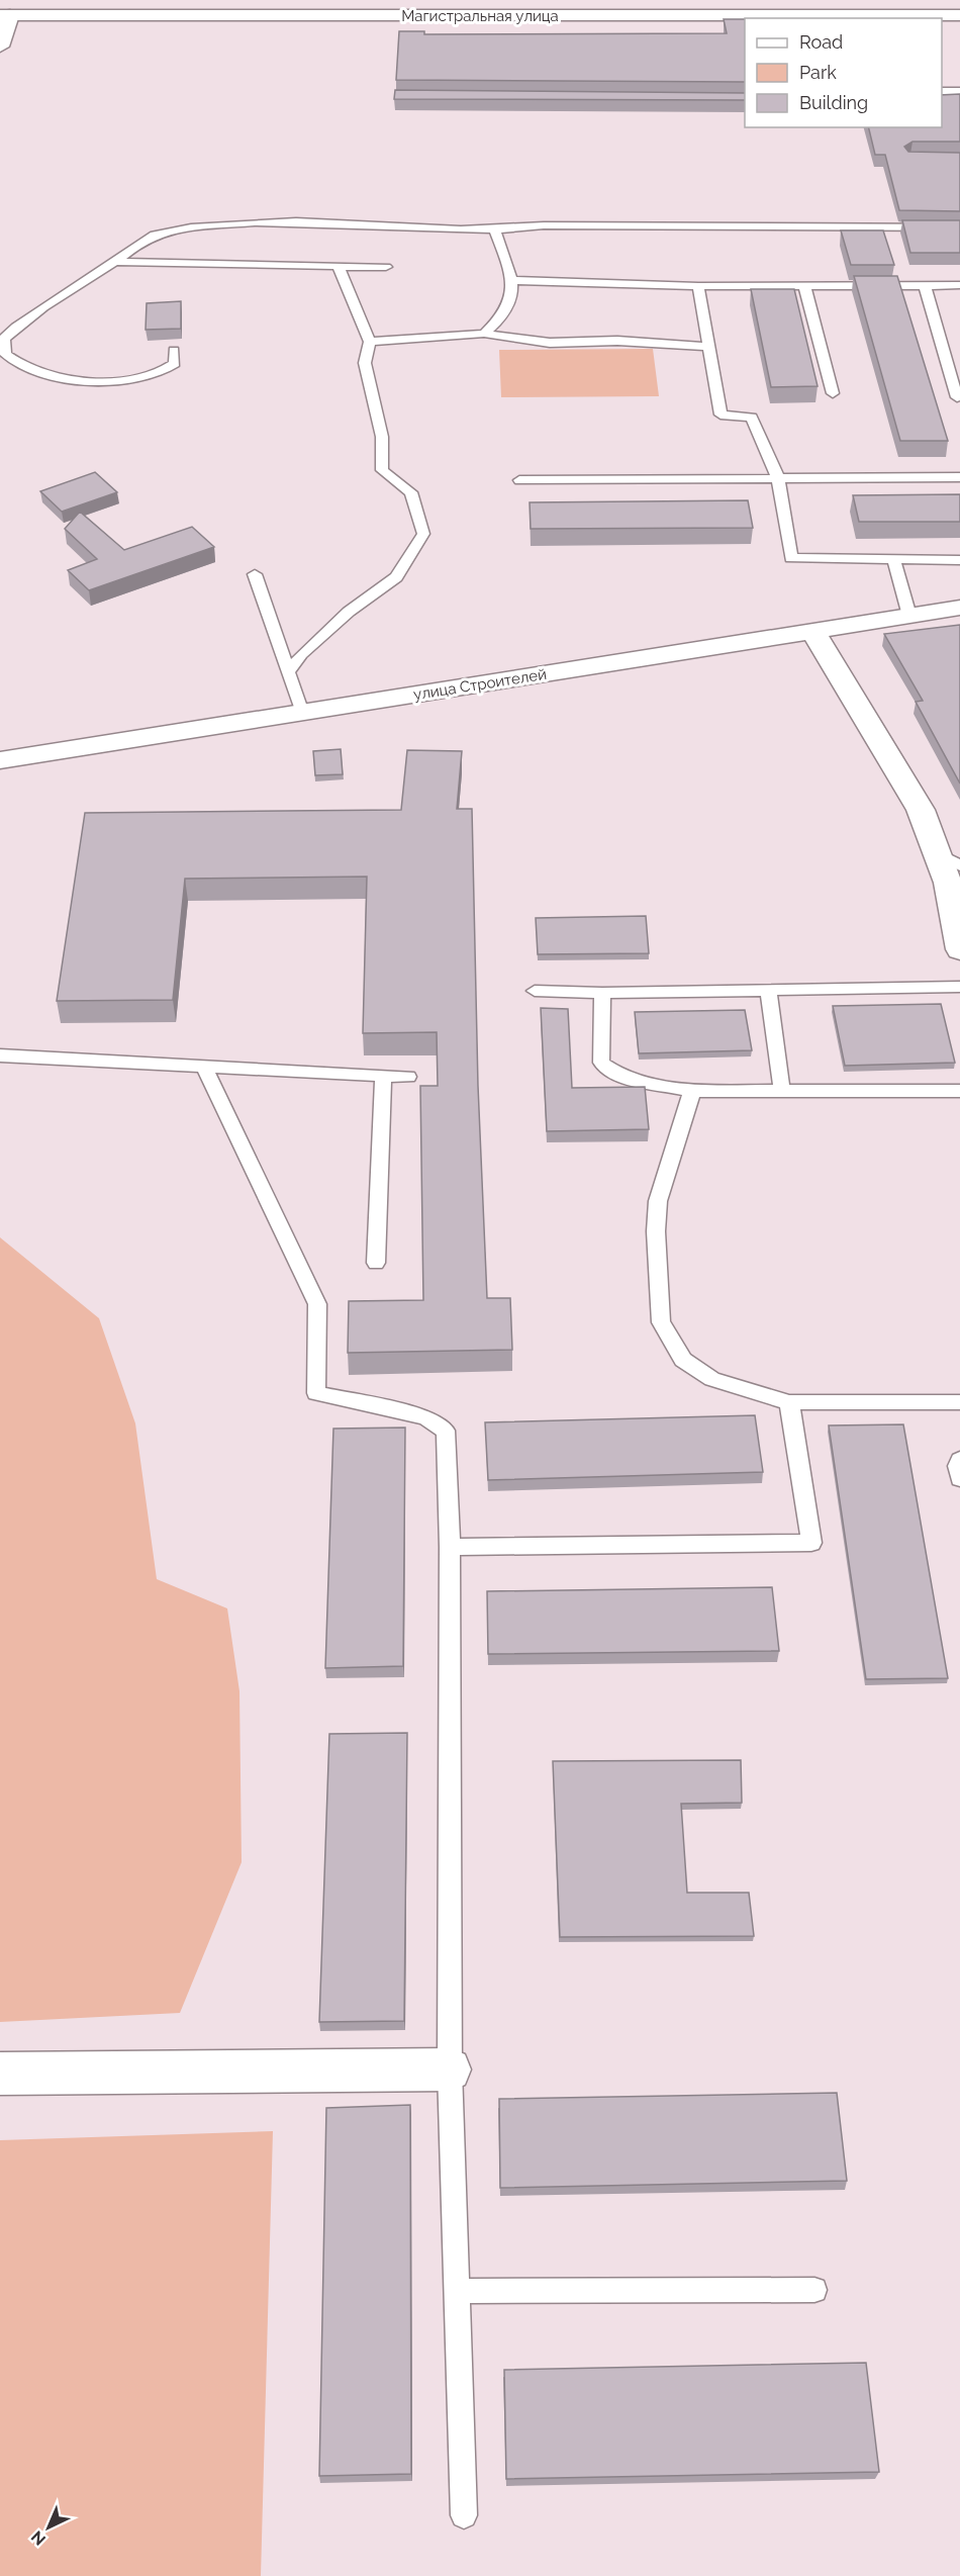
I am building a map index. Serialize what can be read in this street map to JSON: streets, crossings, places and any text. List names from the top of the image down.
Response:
{
  "streets": {
    "street": ["Магистральная улица", "улица Строителей"]
  },
  "legend": ["Road", "Park", "Building"],
  "north": "bottom left"
}
